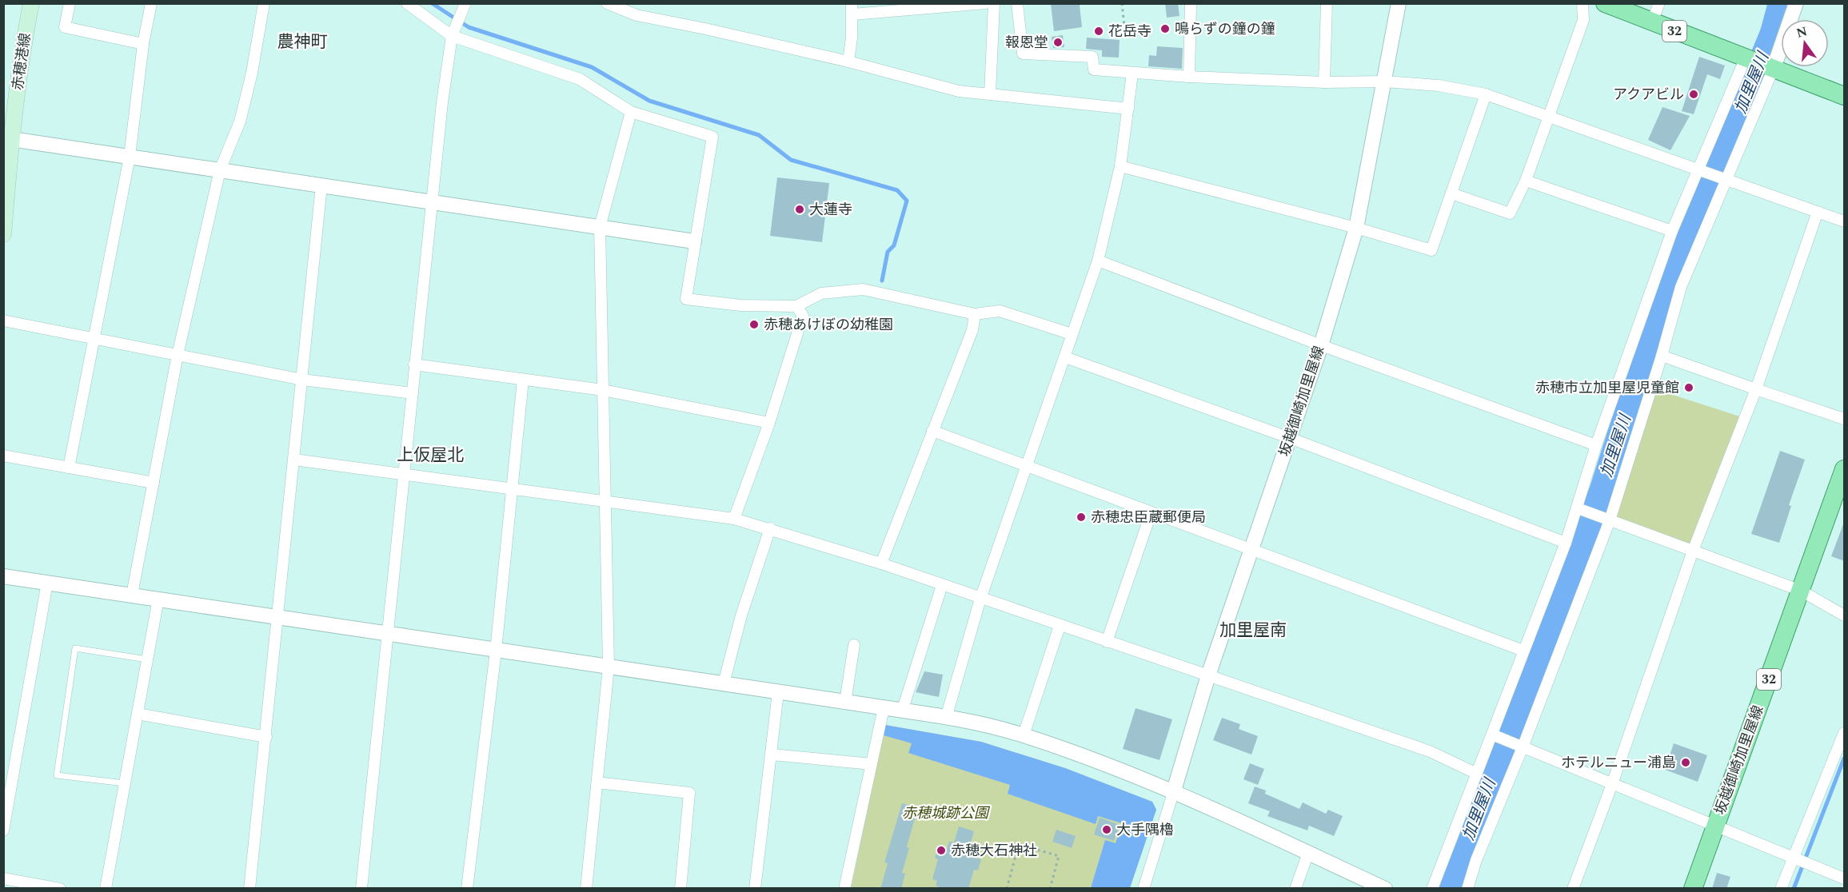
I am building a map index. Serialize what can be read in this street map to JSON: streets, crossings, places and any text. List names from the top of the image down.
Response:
{
  "streets": {
    "main road": ["32", "赤穂港線", "坂越御崎加里屋線"]
  },
  "districts": ["農神町", "上仮屋北", "加里屋南"],
  "water": ["加里屋川"],
  "parks": ["赤穂城跡公園"],
  "places": [
    "鳴らずの鐘の鐘",
    "花岳寺",
    "報恩堂",
    "アクアビル",
    "大蓮寺",
    "赤穂あけぼの幼稚園",
    "赤穂市立加里屋児童館",
    "赤穂忠臣蔵郵便局",
    "ホテルニュー浦島",
    "大手隅櫓",
    "赤穂大石神社"
  ],
  "north": "top"
}
